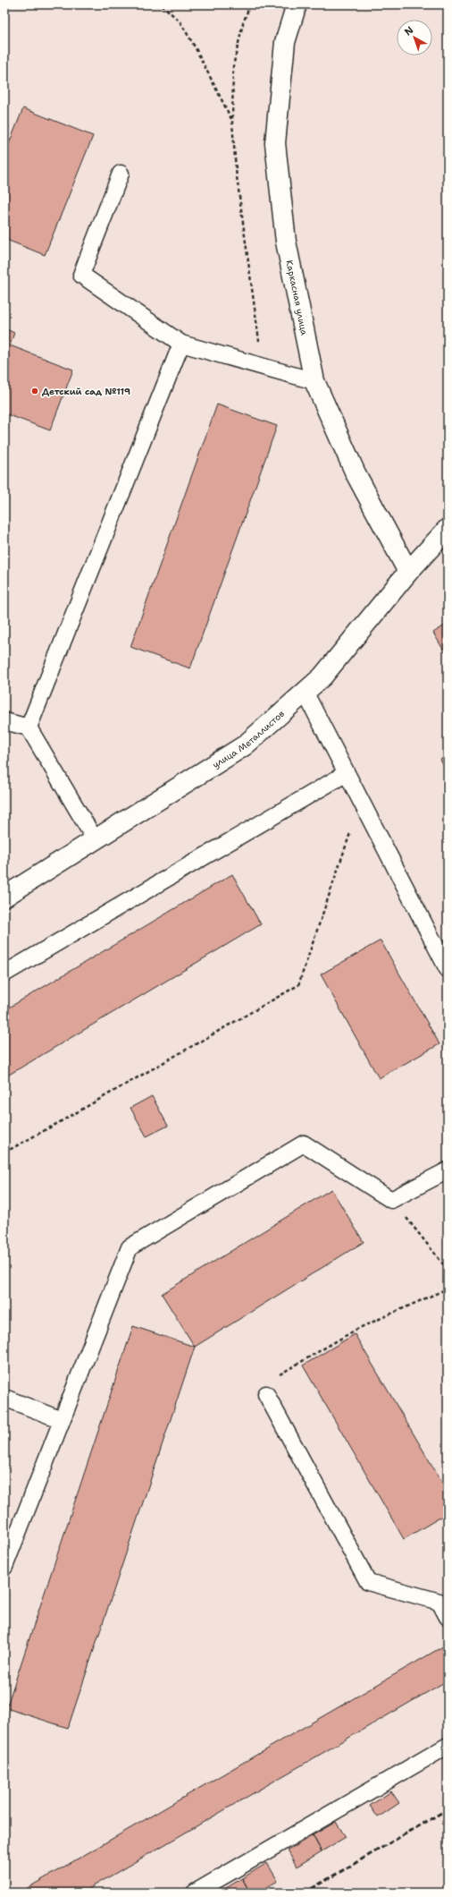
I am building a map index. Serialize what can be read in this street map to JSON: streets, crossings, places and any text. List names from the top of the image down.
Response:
{
  "streets": {
    "main road": ["Каркасная улица", "улица Металлистов"]
  },
  "crossings": [
    ["Каркасная улица", "улица Металлистов"]
  ],
  "places": ["Детский сад №119"],
  "north": "top left"
}
